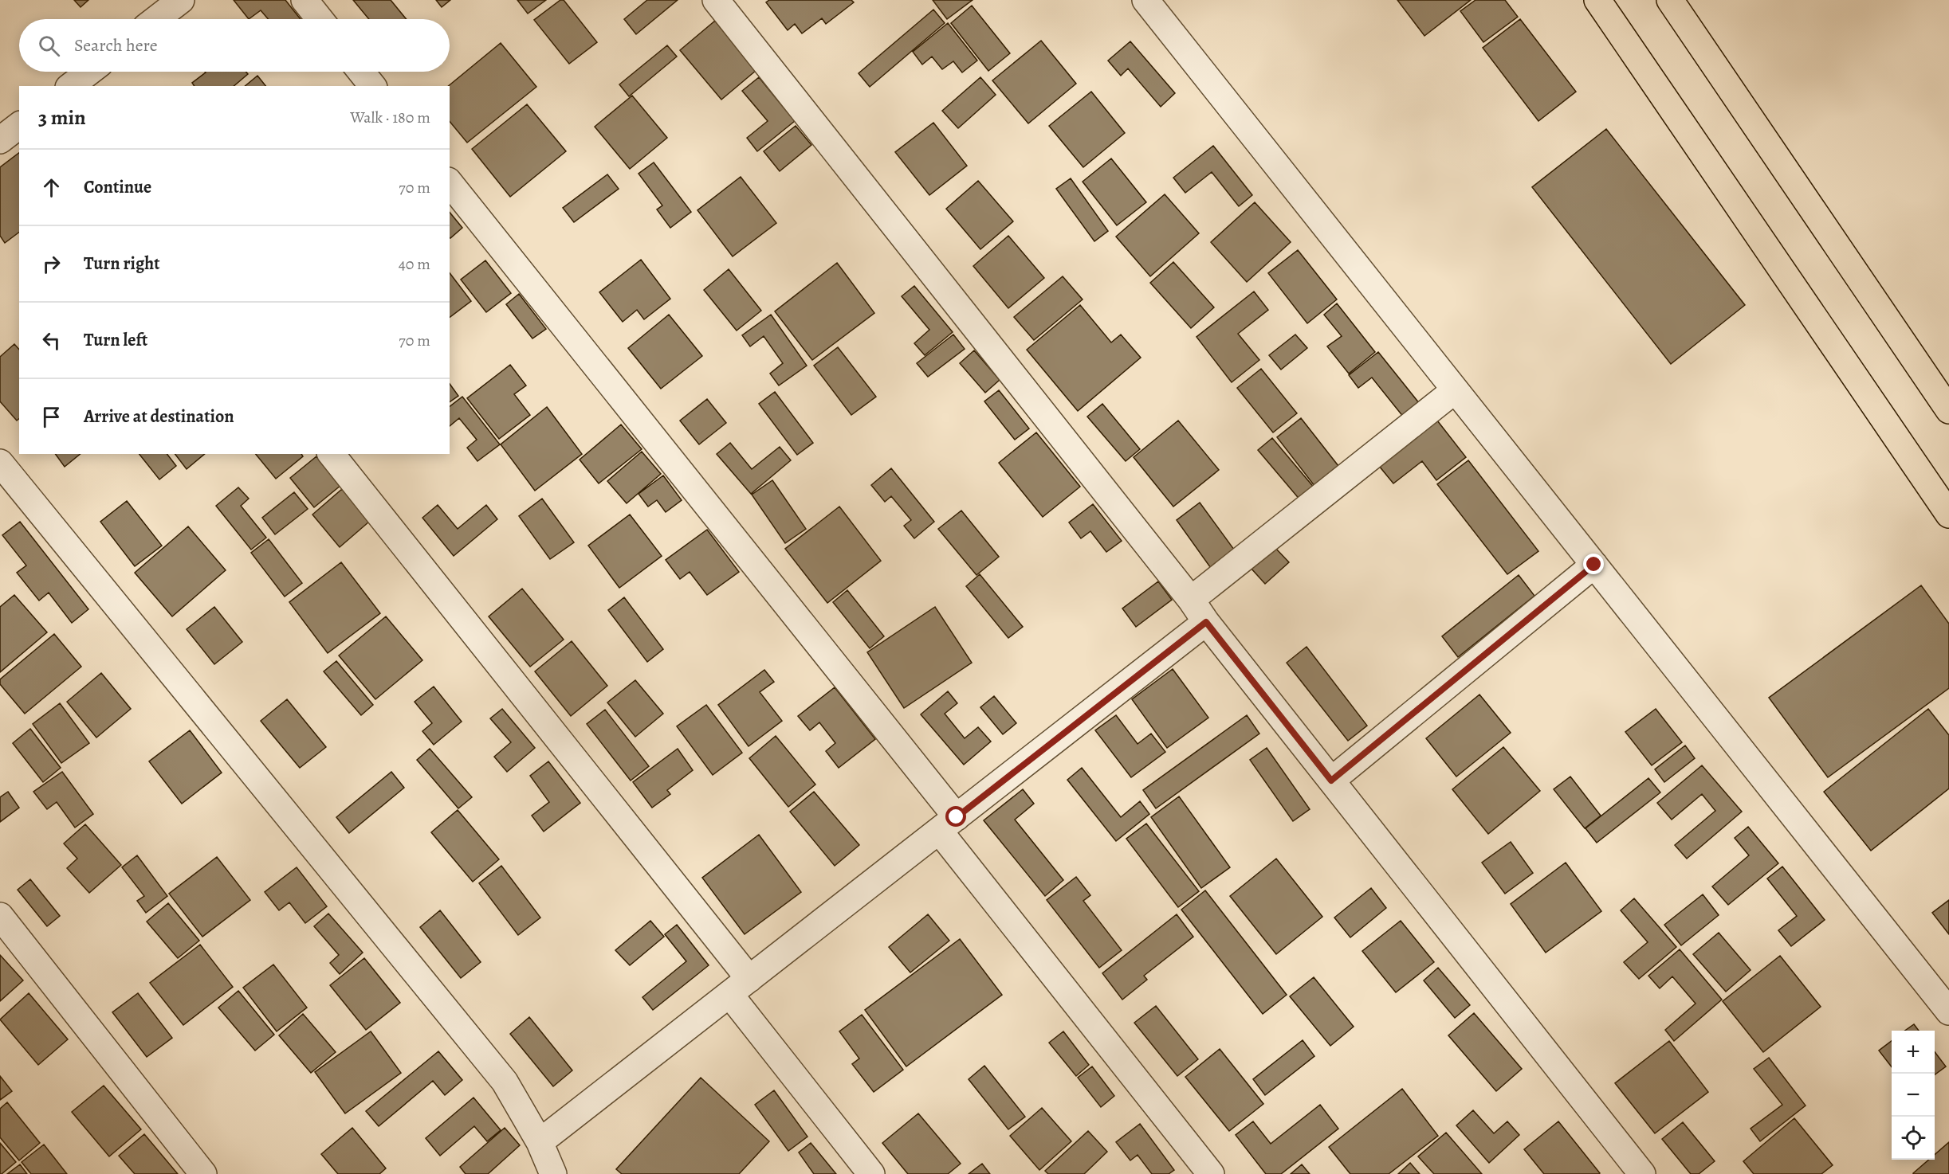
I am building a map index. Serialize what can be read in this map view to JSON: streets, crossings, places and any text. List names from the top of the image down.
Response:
{
  "page": {
    "search": "Search here",
    "heading": ["3 min", "Walk · 180 m"],
    "list": [
      ["Continue", "70 m"],
      ["Turn right", "40 m"],
      ["Turn left", "70 m"],
      "Arrive at destination"
    ],
    "map_buttons": ["+", "−"]
  }
}
